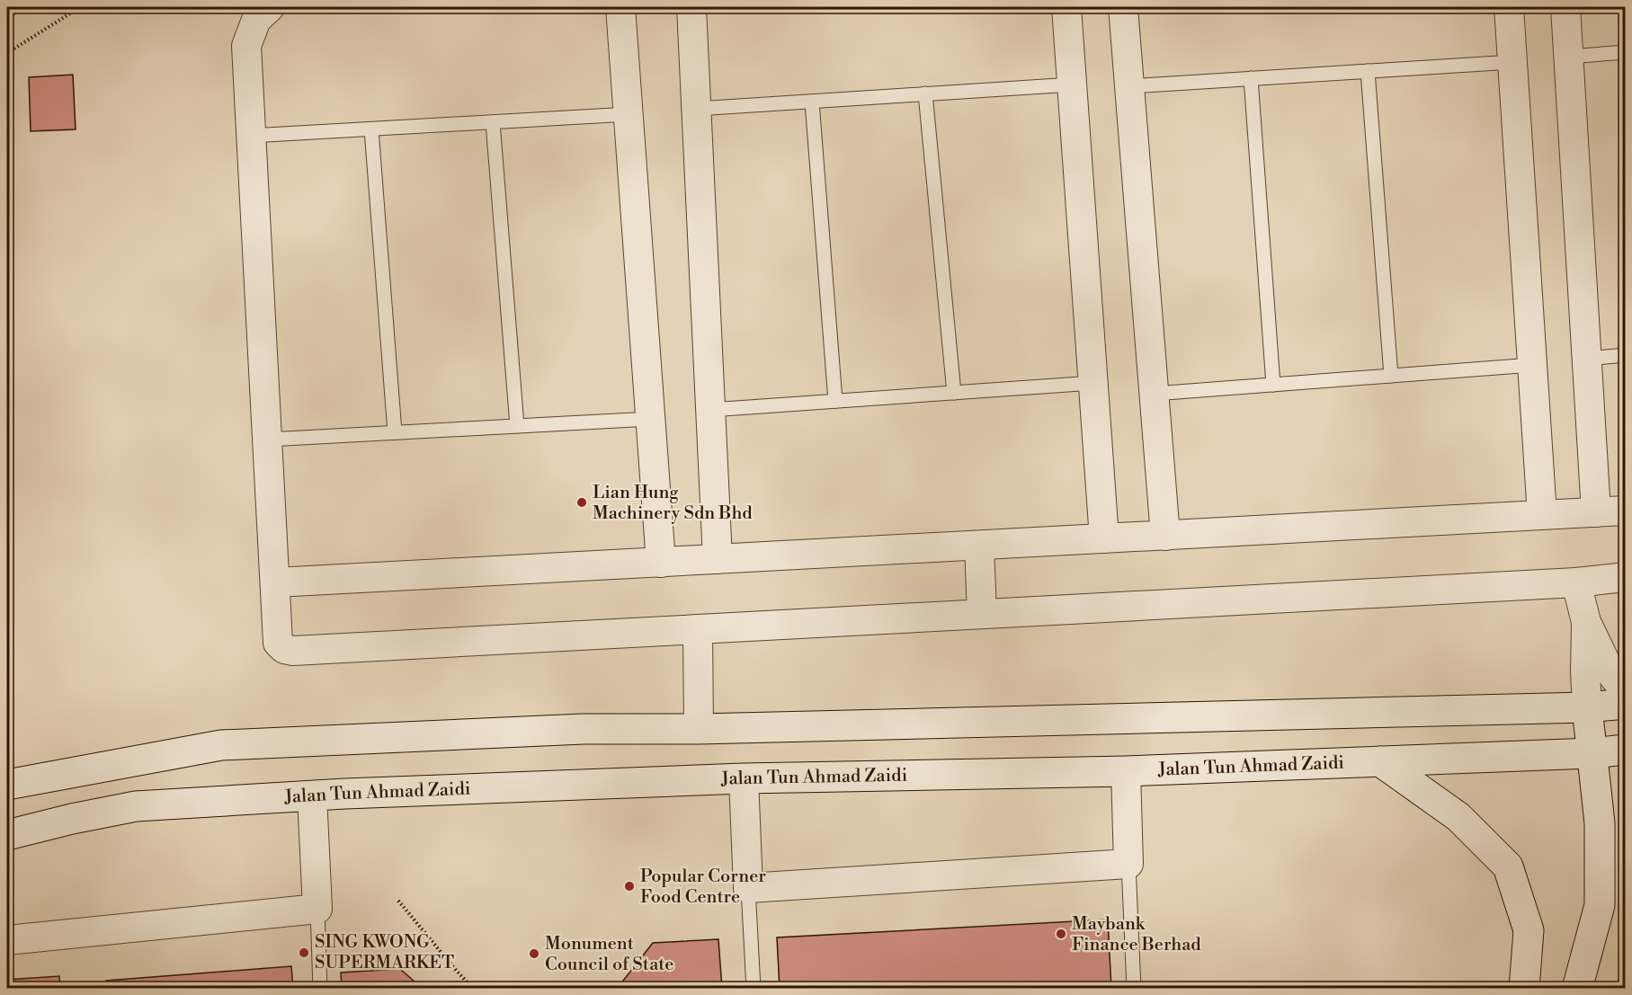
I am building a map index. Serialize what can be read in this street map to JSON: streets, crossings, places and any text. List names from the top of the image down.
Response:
{
  "streets": {
    "street": ["Jalan Tun Ahmad Zaidi"]
  },
  "places": [
    "Lian Hung Machinery Sdn Bhd",
    "Popular Corner Food Centre",
    "Maybank Finance Berhad",
    "SING KWONG SUPERMARKET",
    "Monument Council of State"
  ]
}
